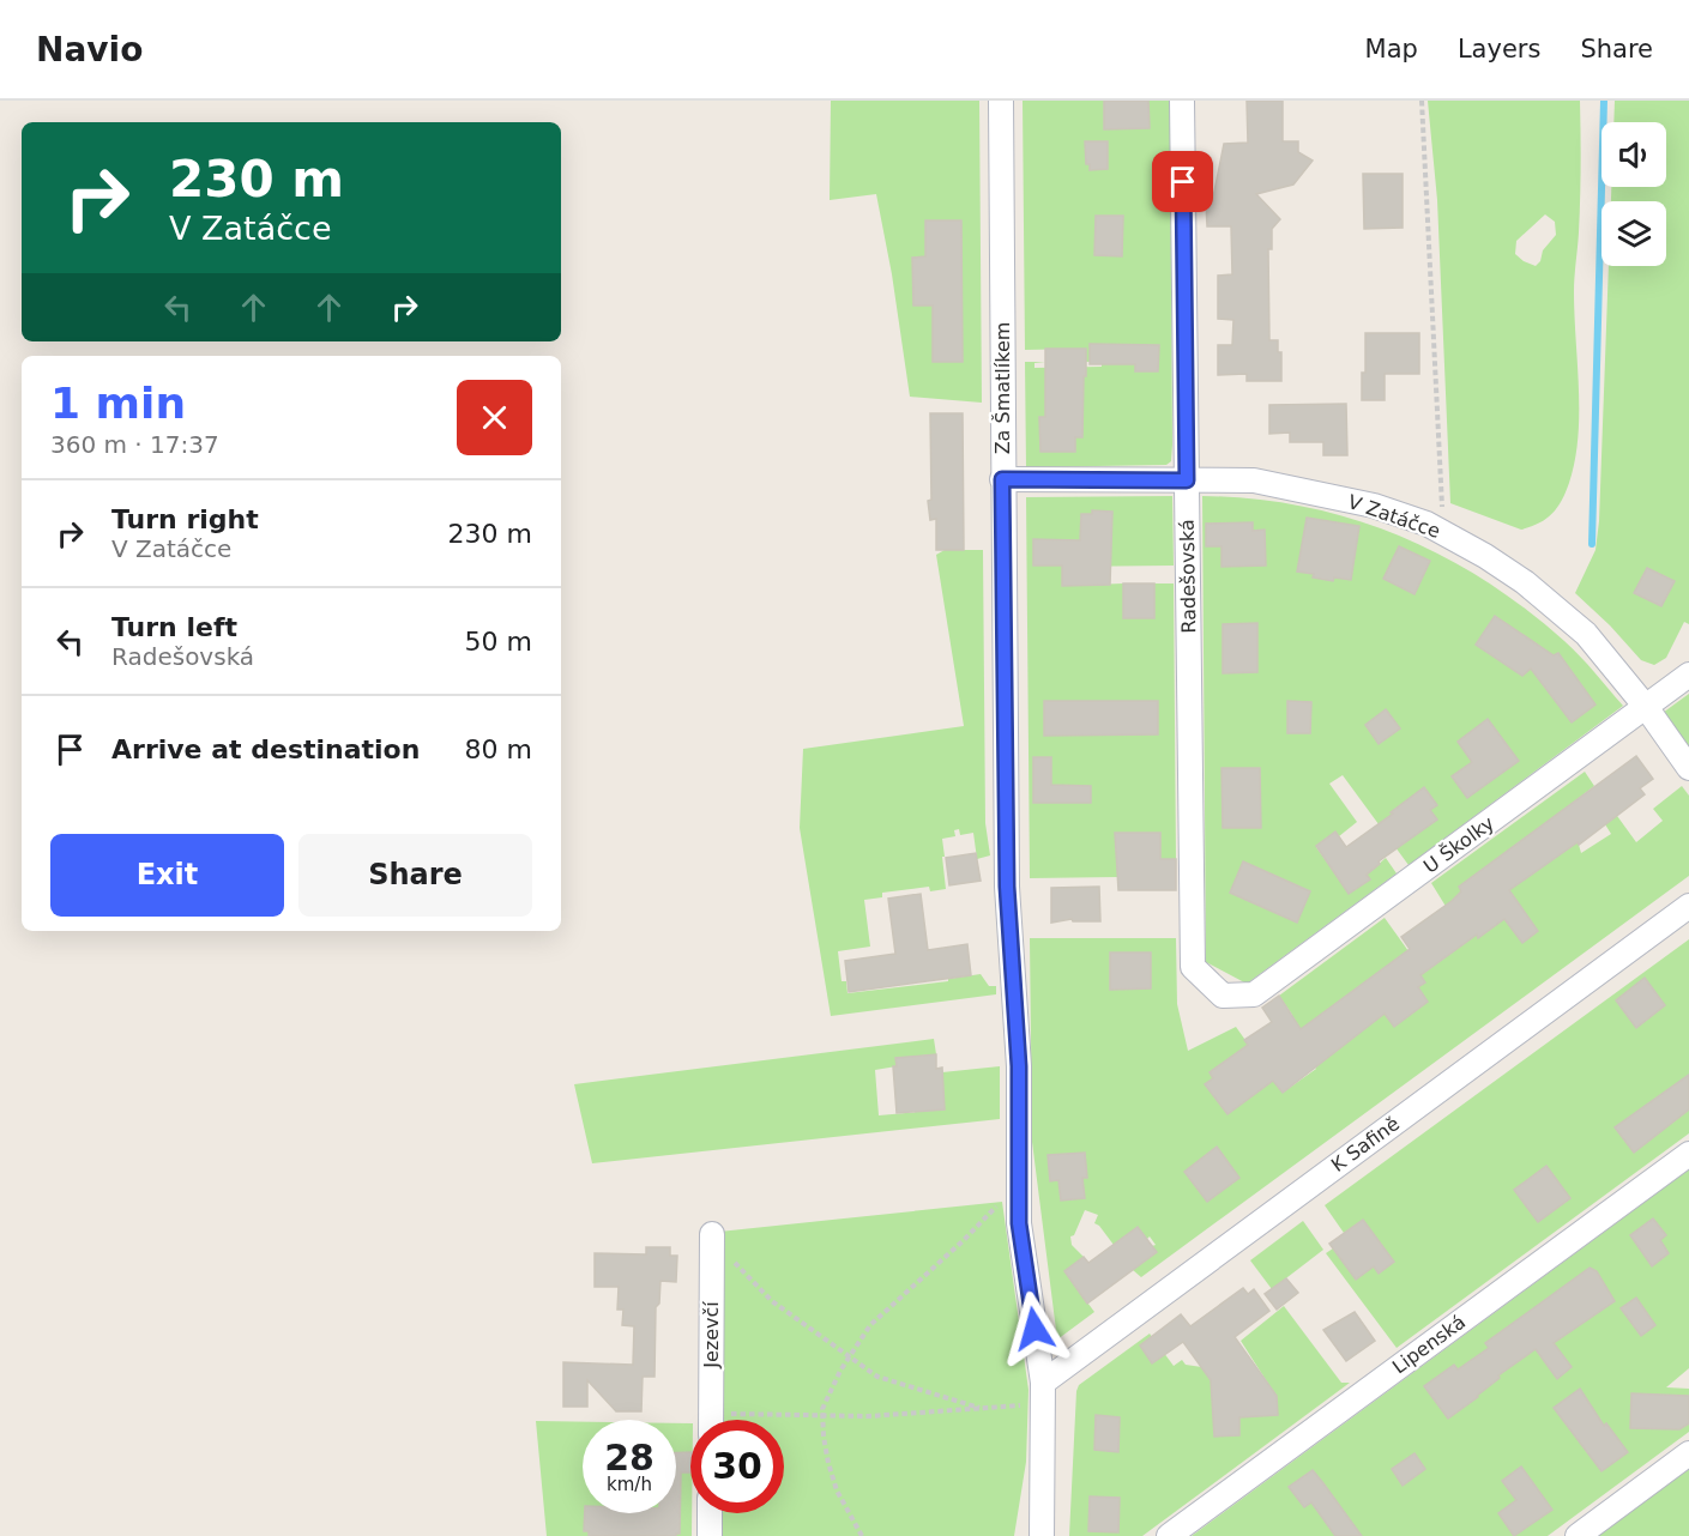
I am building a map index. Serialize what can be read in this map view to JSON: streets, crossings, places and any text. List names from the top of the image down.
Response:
{
  "streets": {
    "street": [
      "Za Šmatlíkem",
      "V Zatáčce",
      "Radešovská",
      "U Školky",
      "K Safině",
      "Jezevčí",
      "Lipenská"
    ]
  },
  "crossings": [
    ["Za Šmatlíkem", "V Zatáčce"],
    ["Za Šmatlíkem", "K Safině"],
    ["V Zatáčce", "Radešovská"],
    ["V Zatáčce", "U Školky"],
    ["Radešovská", "U Školky"]
  ],
  "page": {
    "header": "Navio",
    "nav": ["Map", "Layers", "Share"],
    "turn": ["230 m", "V Zatáčce"],
    "heading": ["1 min", "360 m · 17:37"],
    "list": [
      {
        "name": "Turn right",
        "note": "V Zatáčce",
        "value": "230 m"
      },
      {
        "name": "Turn left",
        "note": "Radešovská",
        "value": "50 m"
      },
      {
        "name": "Arrive at destination",
        "value": "80 m"
      }
    ],
    "buttons": ["Exit", "Share"],
    "speed": "28 km/h",
    "limit": "30"
  }
}
